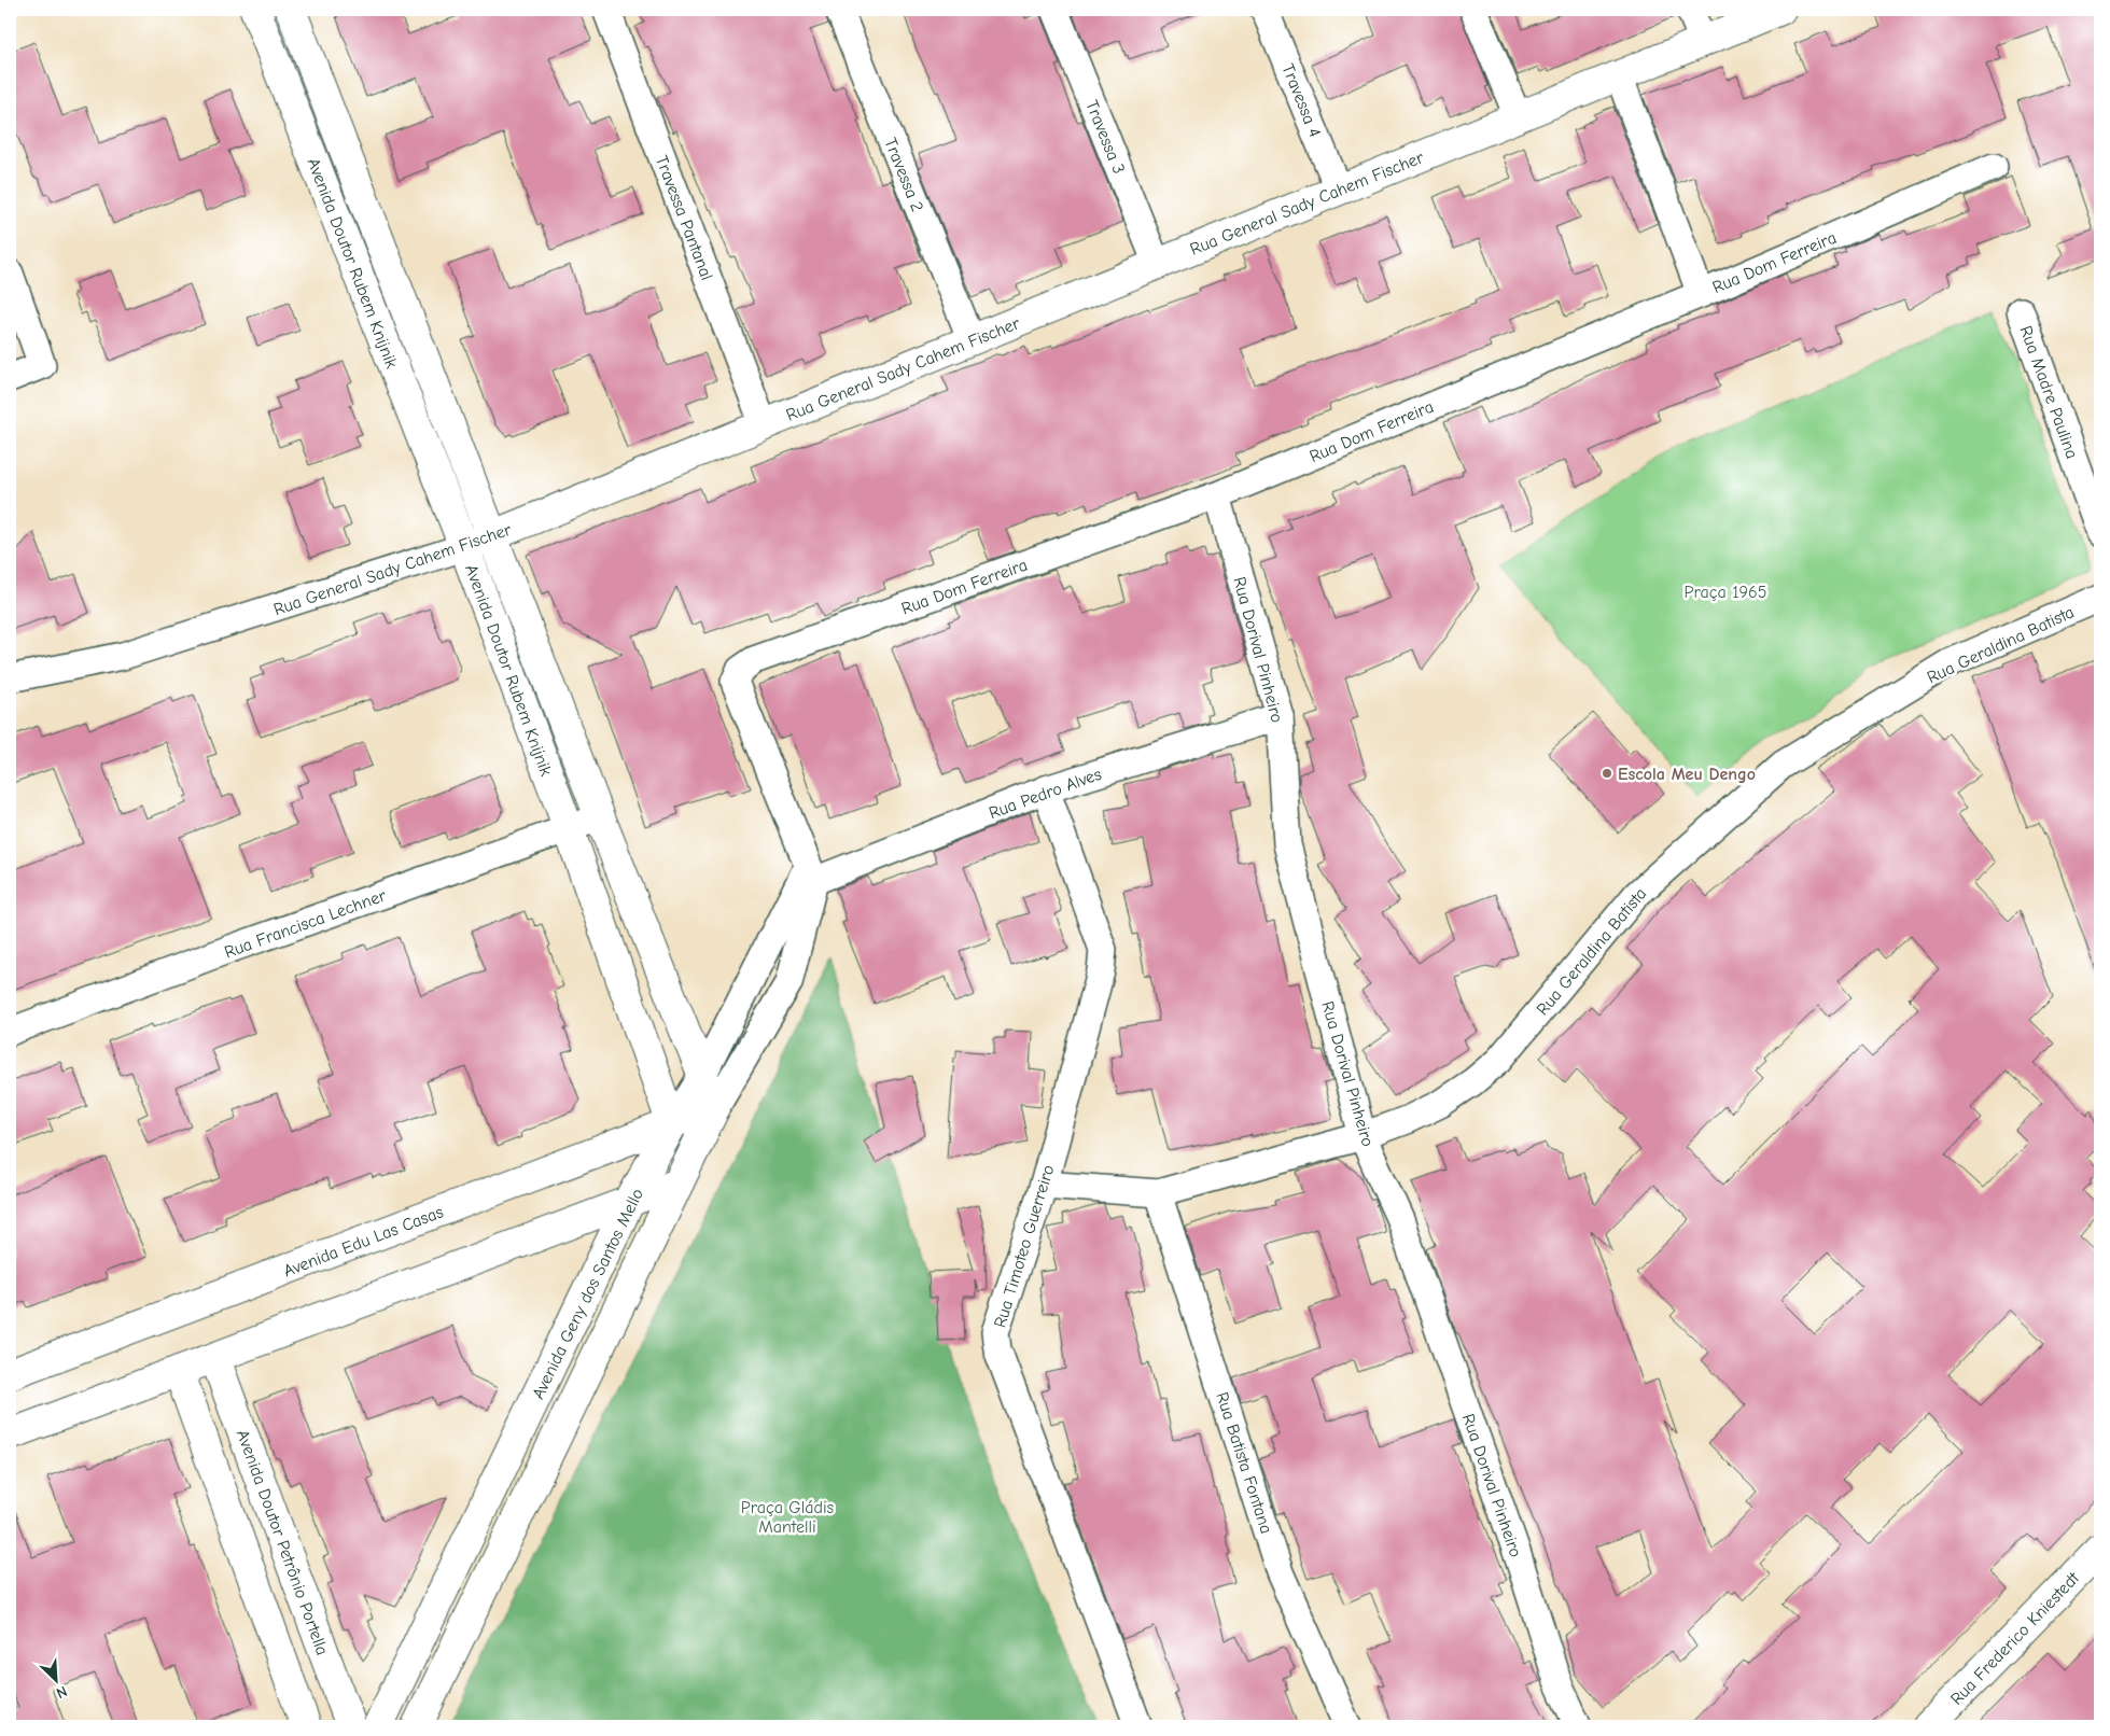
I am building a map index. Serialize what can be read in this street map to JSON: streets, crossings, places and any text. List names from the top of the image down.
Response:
{
  "streets": {
    "street": [
      "Travessa 4",
      "Travessa 3",
      "Travessa 2",
      "Rua General Sady Cahem Fischer",
      "Travessa Pantanal",
      "Rua Dom Ferreira",
      "Avenida Doutor Rubem Knijnik",
      "Rua Madre Paulina",
      "Rua Geraldina Batista",
      "Rua Dorival Pinheiro",
      "Rua Pedro Alves",
      "Rua Francisca Lechner",
      "Avenida Edu Las Casas",
      "Rua Timoteo Guerreiro",
      "Avenida Geny dos Santos Mello",
      "Rua Batista Fontana",
      "Avenida Doutor Petrônio Portella",
      "Rua Frederico Kniestedt"
    ]
  },
  "crossings": [
    ["Travessa 4", "Rua General Sady Cahem Fischer"],
    ["Travessa 3", "Rua General Sady Cahem Fischer"],
    ["Travessa 2", "Rua General Sady Cahem Fischer"],
    ["Rua General Sady Cahem Fischer", "Travessa Pantanal"],
    ["Rua General Sady Cahem Fischer", "Avenida Doutor Rubem Knijnik"],
    ["Rua Dom Ferreira", "Rua Dorival Pinheiro"],
    ["Rua Dom Ferreira", "Rua Pedro Alves"],
    ["Rua Dom Ferreira", "Avenida Geny dos Santos Mello"],
    ["Avenida Doutor Rubem Knijnik", "Rua Francisca Lechner"],
    ["Avenida Doutor Rubem Knijnik", "Avenida Edu Las Casas"],
    ["Avenida Doutor Rubem Knijnik", "Avenida Geny dos Santos Mello"],
    ["Rua Geraldina Batista", "Rua Dorival Pinheiro"],
    ["Rua Geraldina Batista", "Rua Timoteo Guerreiro"],
    ["Rua Geraldina Batista", "Rua Batista Fontana"],
    ["Rua Dorival Pinheiro", "Rua Pedro Alves"],
    ["Rua Pedro Alves", "Rua Timoteo Guerreiro"],
    ["Rua Pedro Alves", "Avenida Geny dos Santos Mello"],
    ["Avenida Edu Las Casas", "Avenida Geny dos Santos Mello"]
  ],
  "parks": ["Praça 1965", "Praça Gládis Mantelli"],
  "places": ["Escola Meu Dengo"],
  "north": "bottom right"
}
